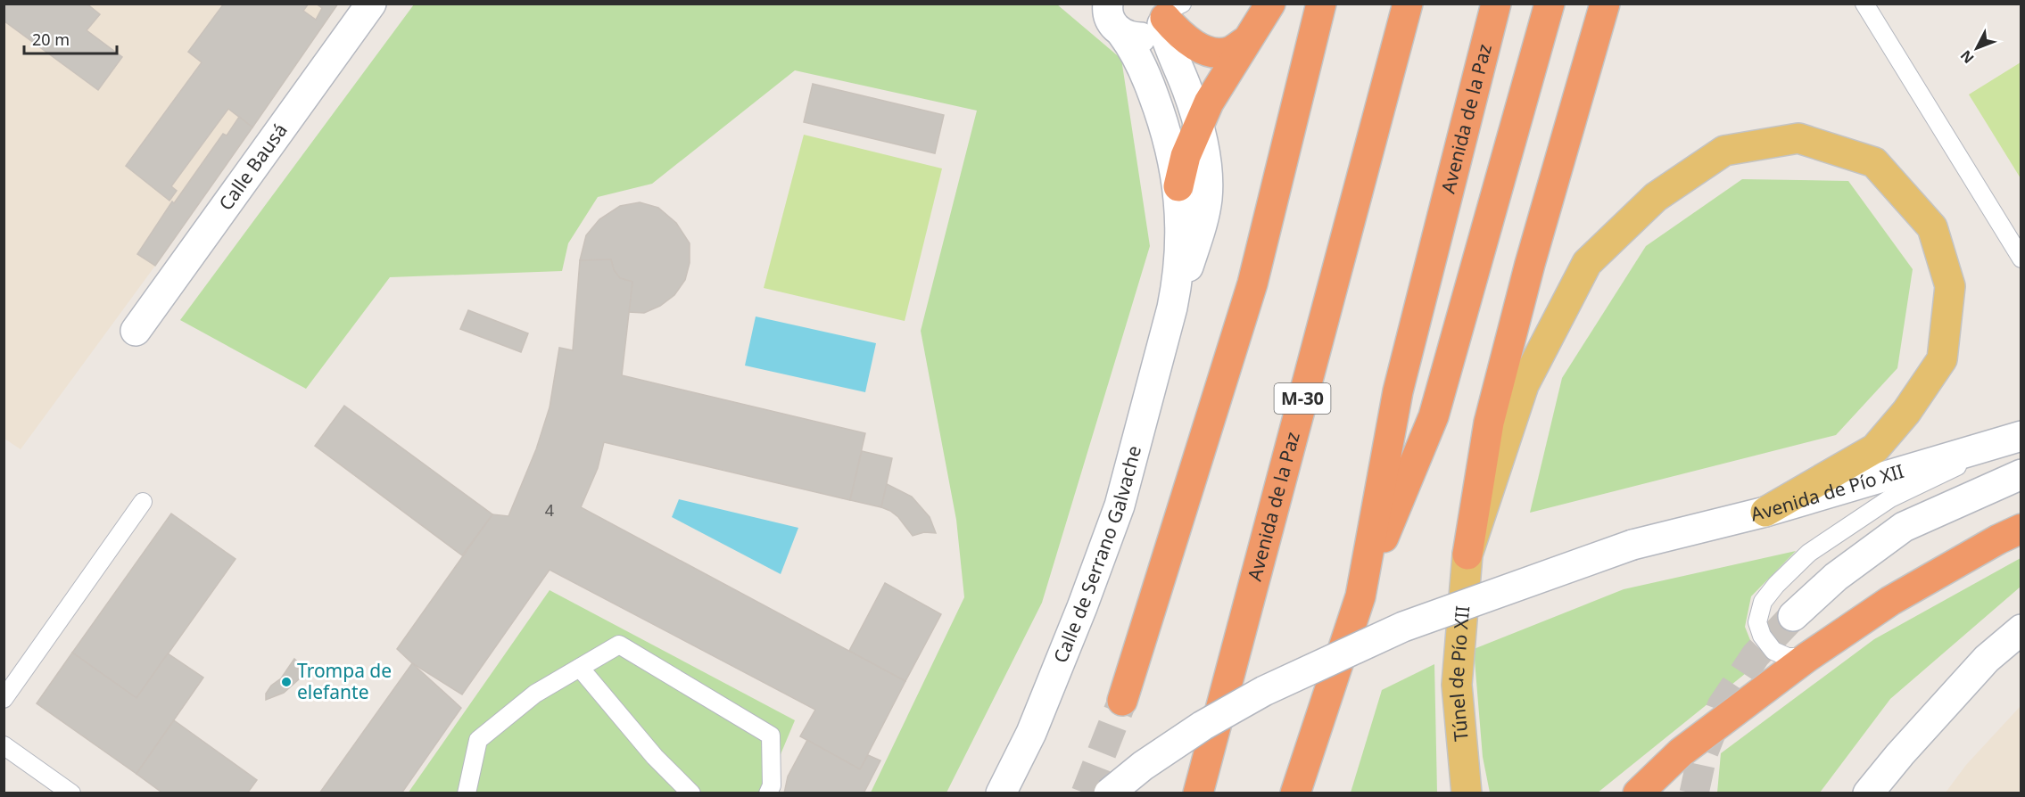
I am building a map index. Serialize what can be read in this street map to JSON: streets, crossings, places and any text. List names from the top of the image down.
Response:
{
  "streets": {
    "highway": ["Avenida de la Paz", "M-30"],
    "main road": ["Túnel de Pío XII"],
    "street": ["Calle Bausá", "Avenida de Pío XII", "Calle de Serrano Galvache"]
  },
  "crossings": [
    ["Avenida de Pío XII", "Túnel de Pío XII"]
  ],
  "places": ["Trompa de elefante"],
  "house_numbers": ["4"],
  "scale_bar": "20 m",
  "north": "bottom left"
}
